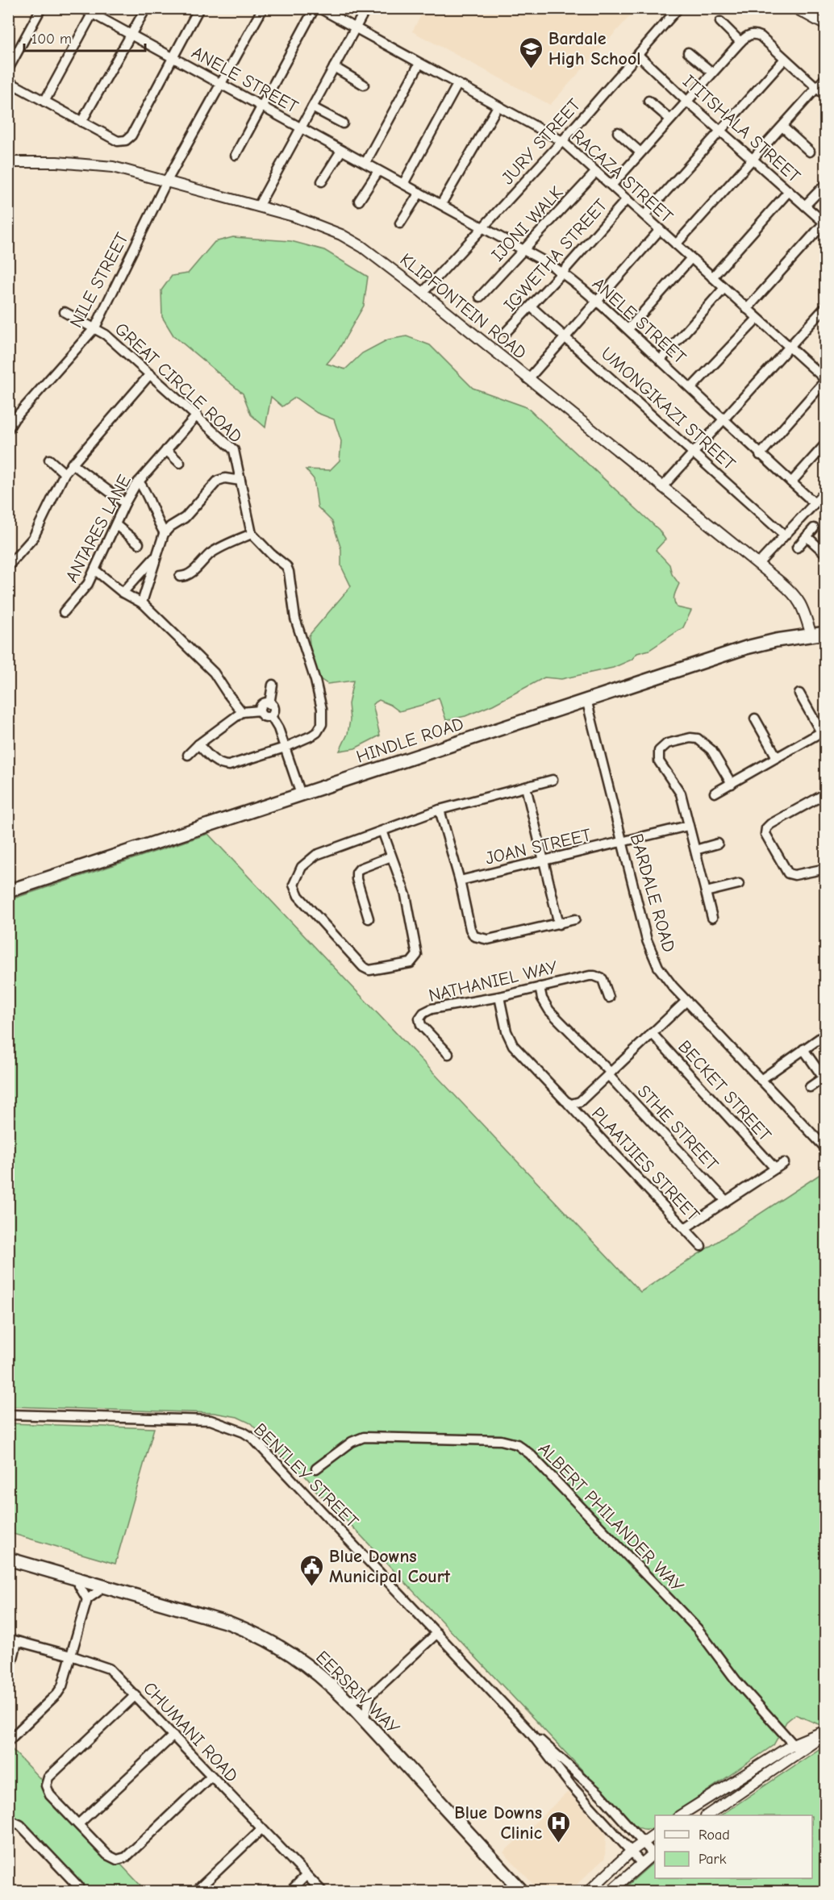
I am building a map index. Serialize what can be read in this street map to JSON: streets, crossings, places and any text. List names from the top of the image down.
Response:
{
  "streets": {
    "main road": ["HINDLE ROAD", "EERSRIV WAY"],
    "street": [
      "ANELE STREET",
      "ITITSHALA STREET",
      "JURY STREET",
      "RACAZA STREET",
      "IJONI WALK",
      "IGWETHA STREET",
      "NILE STREET",
      "KLIPFONTEIN ROAD",
      "GREAT CIRCLE ROAD",
      "UMONGIKAZI STREET",
      "ANTARES LANE",
      "JOAN STREET",
      "BARDALE ROAD",
      "NATHANIEL WAY",
      "BECKET STREET",
      "STHE STREET",
      "PLAATJIES STREET",
      "BENTLEY STREET",
      "ALBERT PHILANDER WAY",
      "CHUMANI ROAD"
    ]
  },
  "crossings": [
    ["ANELE STREET", "JURY STREET"],
    ["ANELE STREET", "IJONI WALK"],
    ["ANELE STREET", "IGWETHA STREET"],
    ["ANELE STREET", "NILE STREET"],
    ["ITITSHALA STREET", "JURY STREET"],
    ["JURY STREET", "RACAZA STREET"],
    ["JURY STREET", "KLIPFONTEIN ROAD"],
    ["RACAZA STREET", "IJONI WALK"],
    ["RACAZA STREET", "IGWETHA STREET"],
    ["IGWETHA STREET", "UMONGIKAZI STREET"],
    ["NILE STREET", "KLIPFONTEIN ROAD"],
    ["NILE STREET", "GREAT CIRCLE ROAD"],
    ["KLIPFONTEIN ROAD", "HINDLE ROAD"],
    ["GREAT CIRCLE ROAD", "ANTARES LANE"],
    ["HINDLE ROAD", "BARDALE ROAD"],
    ["JOAN STREET", "BARDALE ROAD"],
    ["NATHANIEL WAY", "STHE STREET"],
    ["NATHANIEL WAY", "PLAATJIES STREET"]
  ],
  "places": {
    "school or university": ["Bardale High School"],
    "public building": ["Blue Downs Municipal Court"],
    "hospital": ["Blue Downs Clinic"]
  },
  "legend": ["Road", "Park"],
  "scale_bar": "100 m"
}
